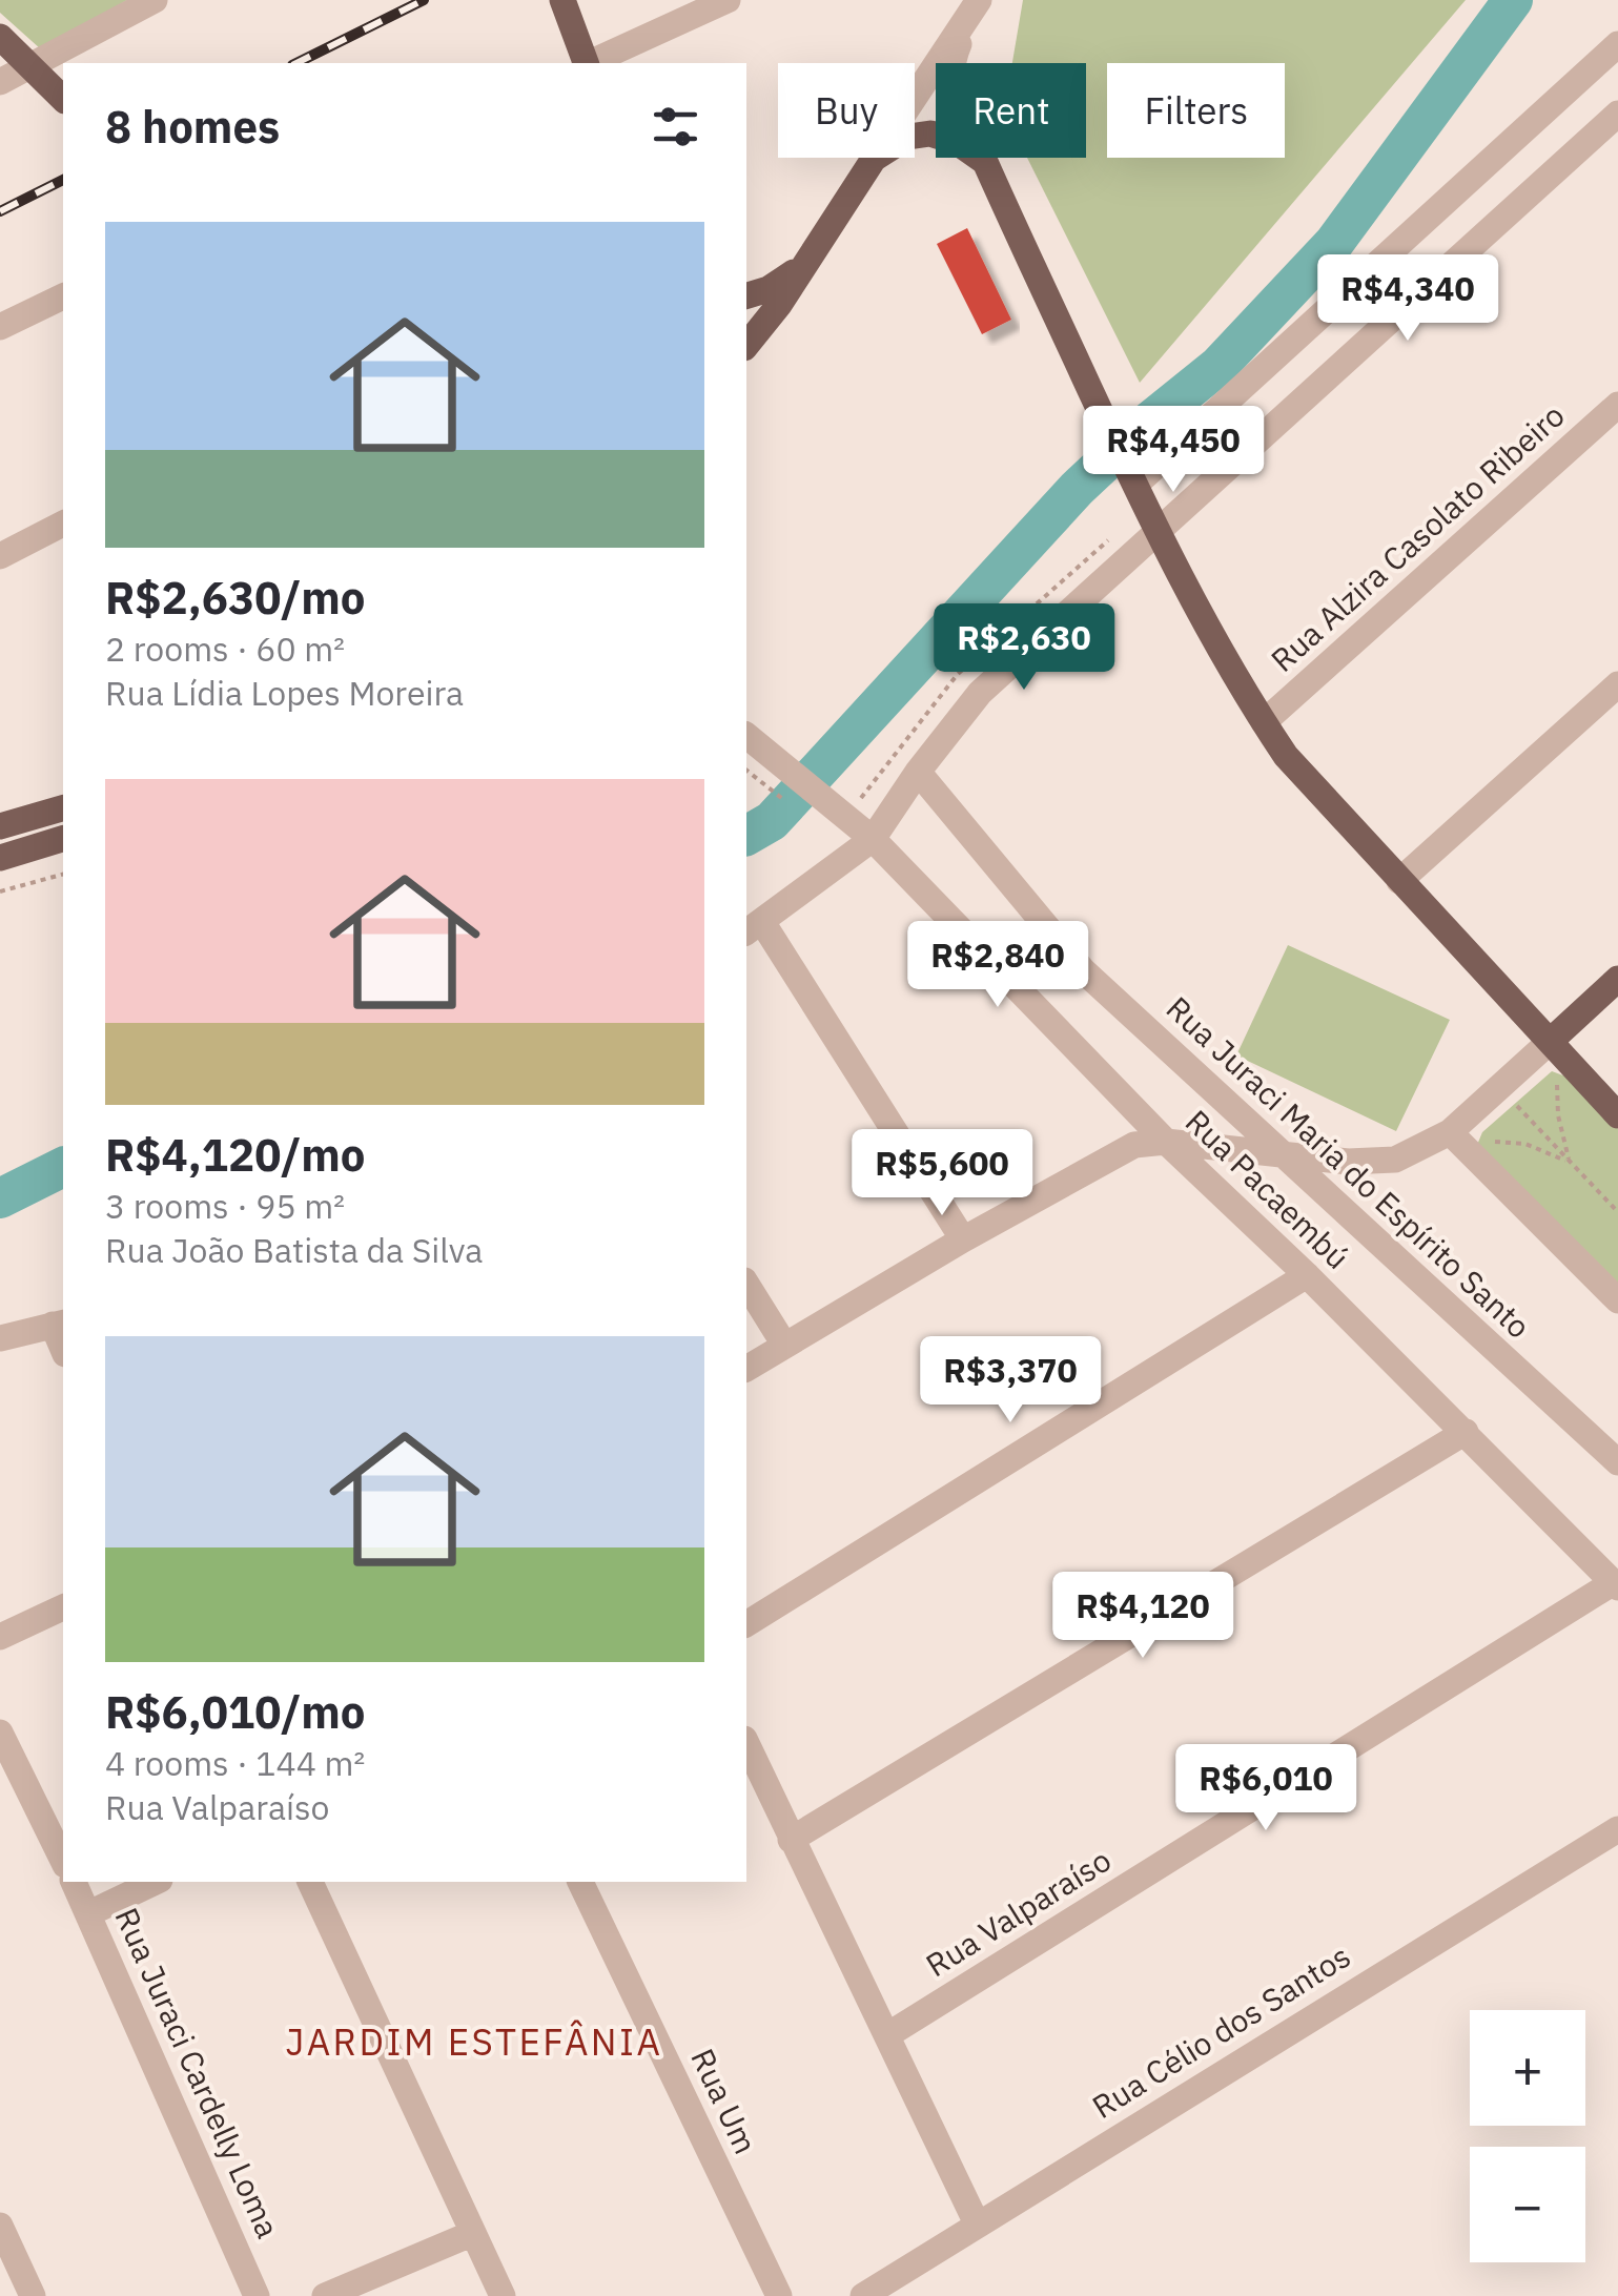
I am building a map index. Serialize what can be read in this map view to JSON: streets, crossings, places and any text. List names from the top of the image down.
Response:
{
  "streets": {
    "street": [
      "Rua Alzira Casolato Ribeiro",
      "Rua Juraci Maria do Espírito Santo",
      "Rua Pacaembú",
      "Rua Valparaíso",
      "Rua Célio dos Santos",
      "Rua Juraci Cardelly Loma",
      "Rua Um"
    ]
  },
  "crossings": [
    ["Rua Pacaembú", "Rua Valparaíso"]
  ],
  "districts": ["JARDIM ESTEFÂNIA"],
  "page": {
    "chip": ["Buy", "Rent", "Filters"],
    "heading": "8 homes",
    "list": [
      {
        "name": "R$2,630/mo",
        "note": "2 rooms · 60 m² · Rua Lídia Lopes Moreira"
      },
      {
        "name": "R$4,120/mo",
        "note": "3 rooms · 95 m² · Rua João Batista da Silva"
      },
      {
        "name": "R$6,010/mo",
        "note": "4 rooms · 144 m² · Rua Valparaíso"
      }
    ],
    "price": [
      "R$4,340",
      "R$4,450",
      "R$2,630",
      "R$2,840",
      "R$5,600",
      "R$3,370",
      "R$4,120",
      "R$6,010"
    ],
    "map_buttons": ["+", "−"]
  }
}
